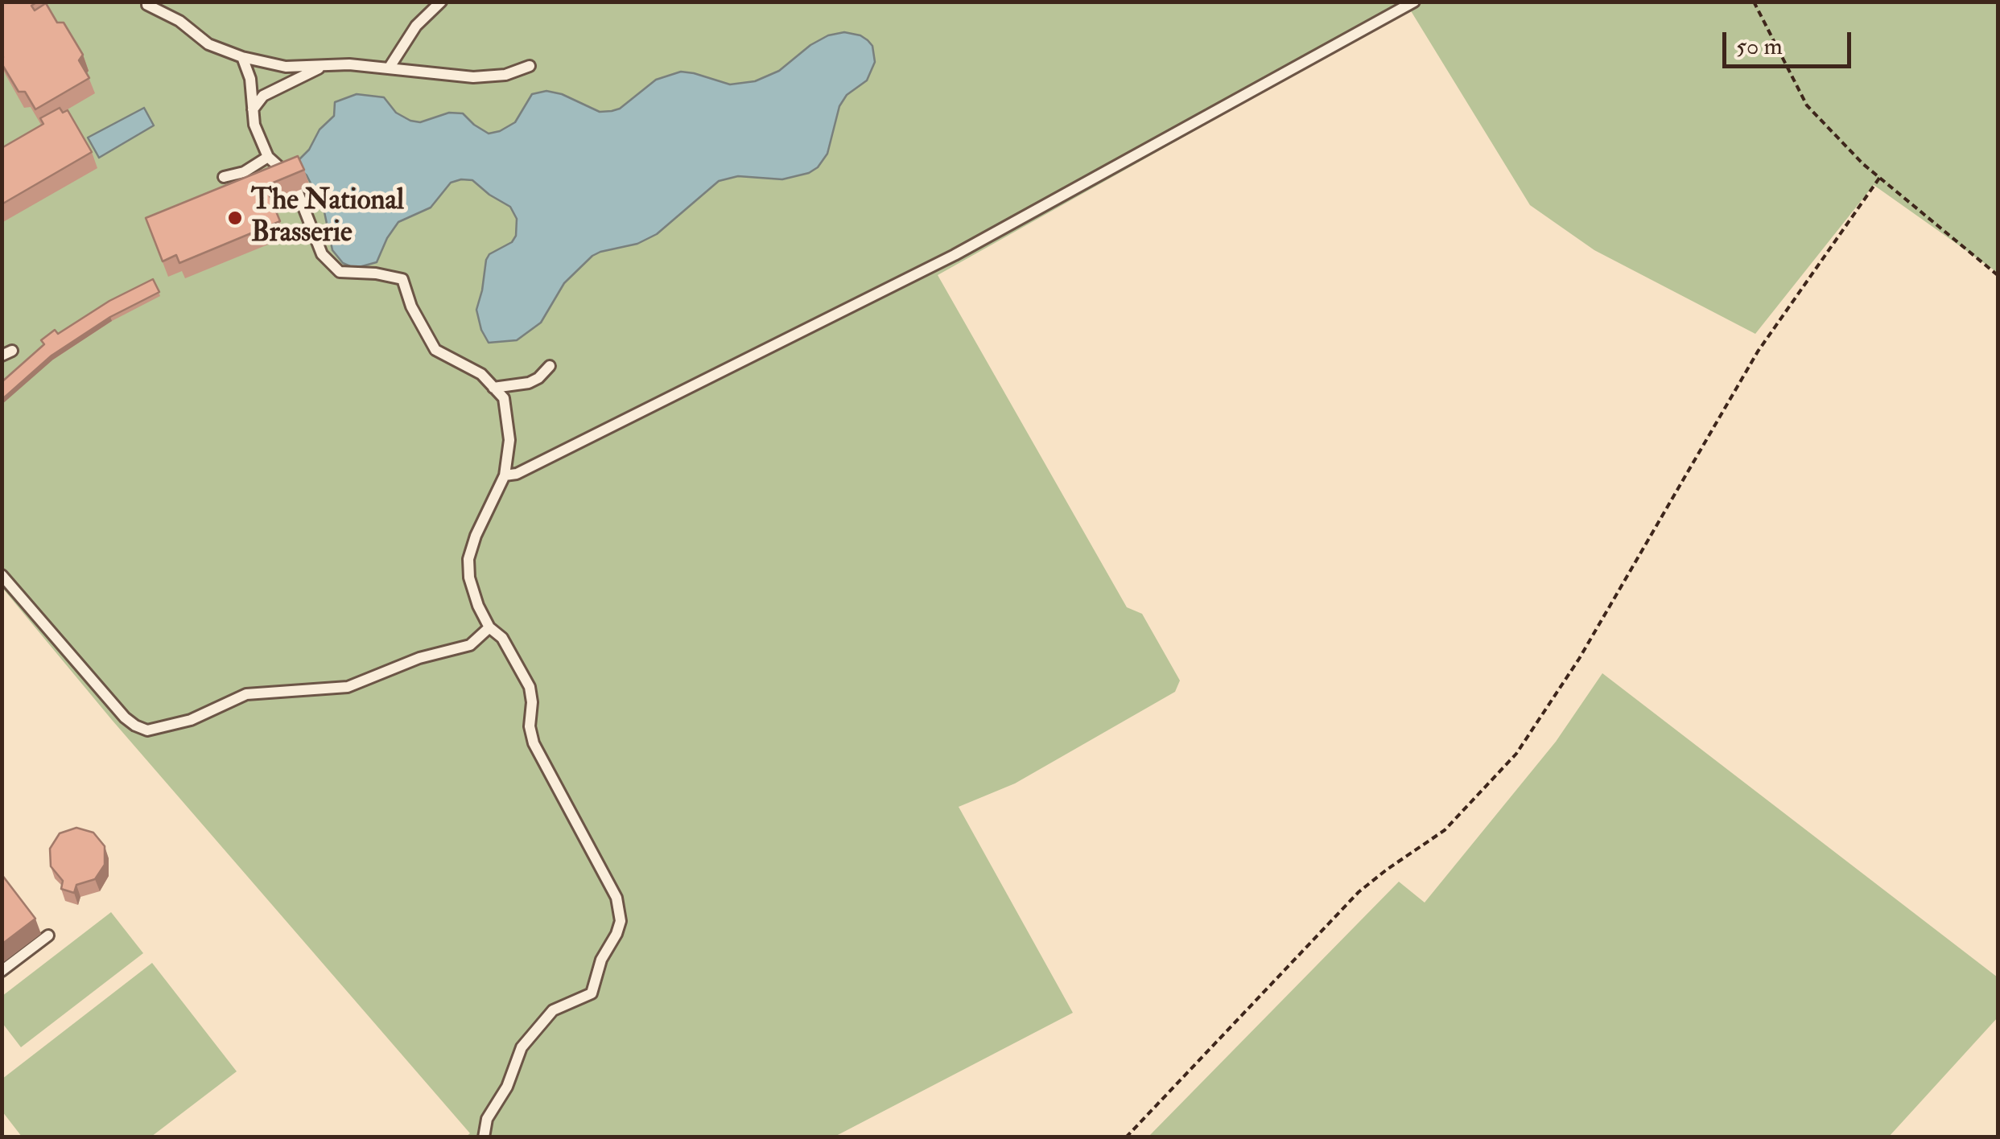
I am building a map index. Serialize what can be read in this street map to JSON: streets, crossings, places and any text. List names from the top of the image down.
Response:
{
  "places": ["The National Brasserie"],
  "scale_bar": "50 m"
}
